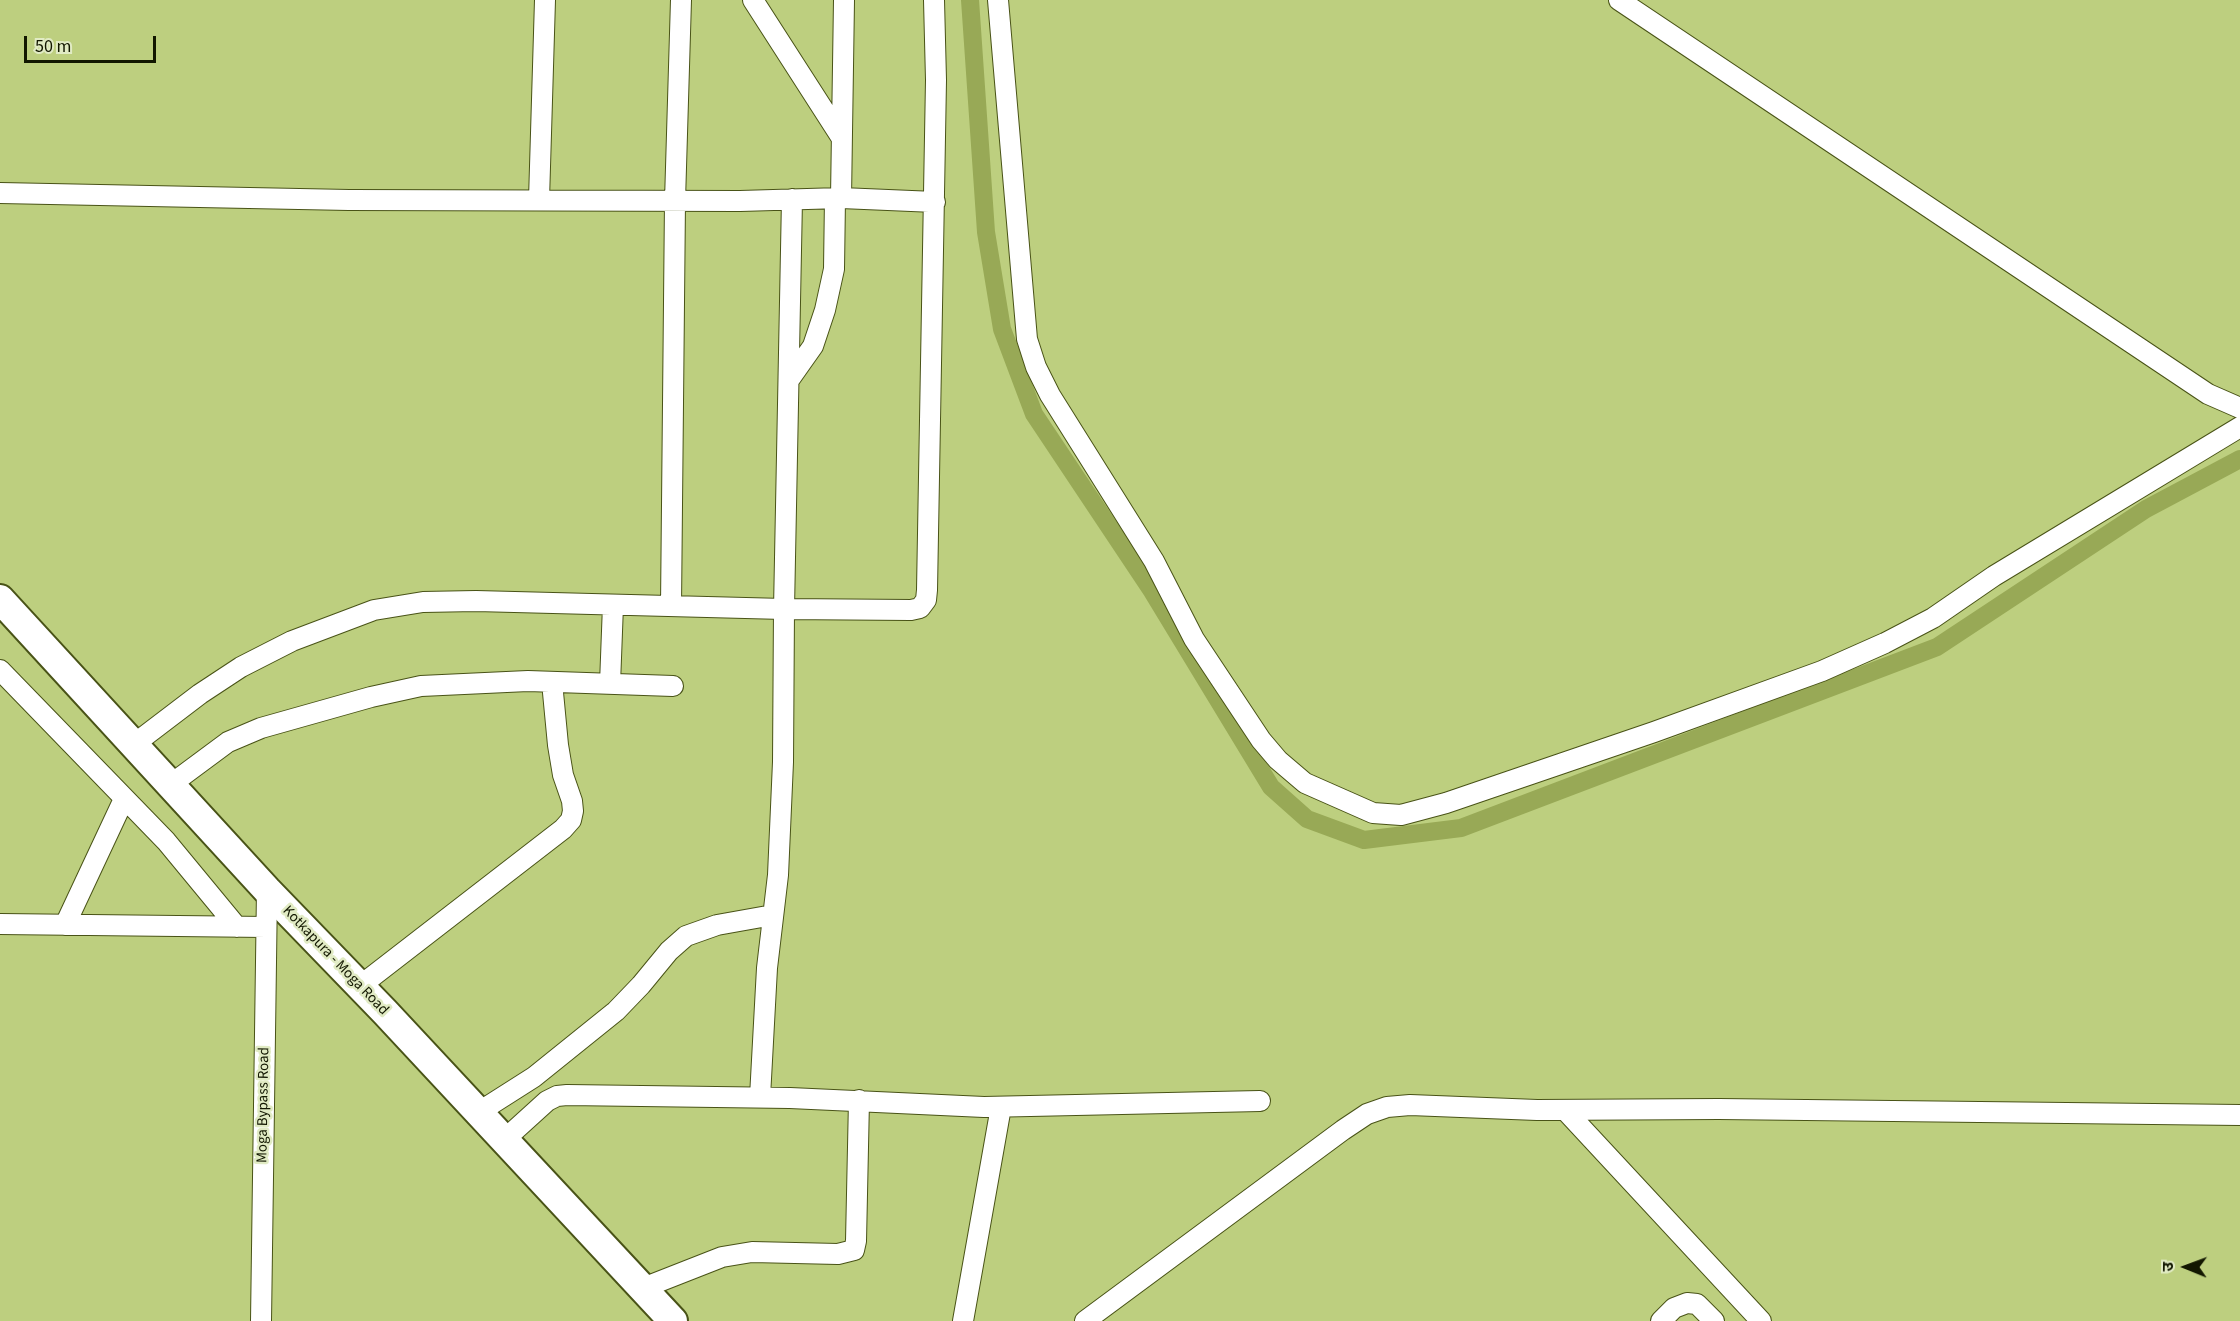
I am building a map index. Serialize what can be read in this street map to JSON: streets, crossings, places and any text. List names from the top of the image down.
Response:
{
  "streets": {
    "highway": ["Kotkapura - Moga Road"],
    "street": ["Moga Bypass Road"]
  },
  "crossings": [
    ["Kotkapura - Moga Road", "Moga Bypass Road"]
  ],
  "scale_bar": "50 m",
  "north": "left"
}
